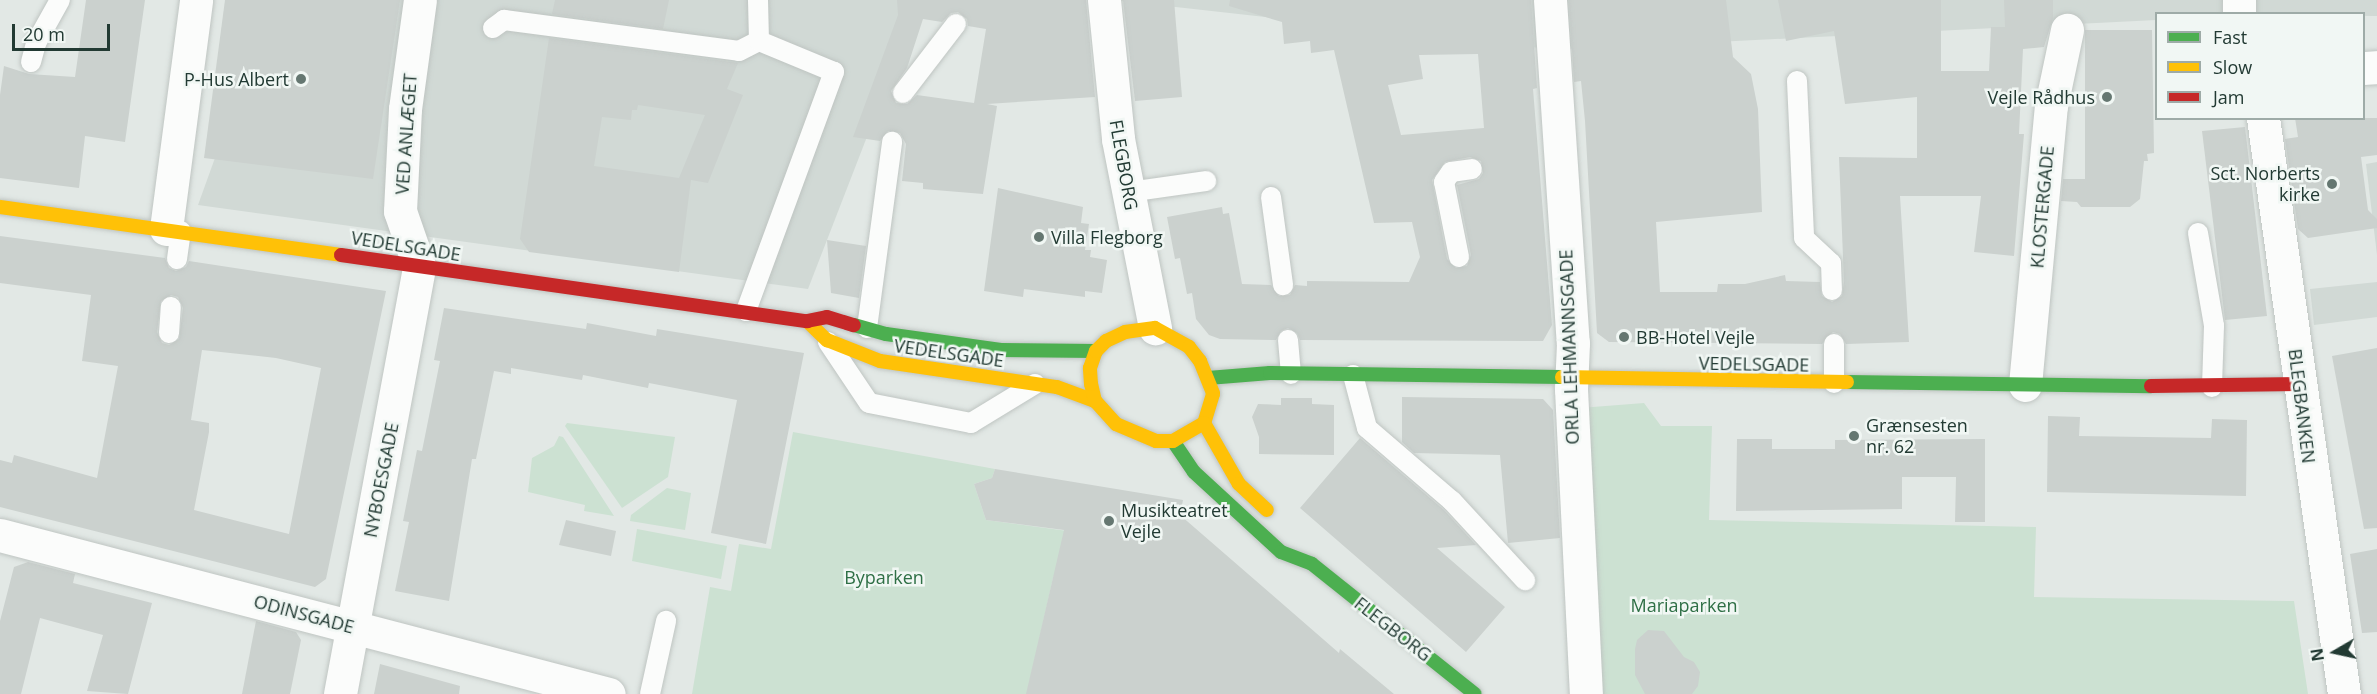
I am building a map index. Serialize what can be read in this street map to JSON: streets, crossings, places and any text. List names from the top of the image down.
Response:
{
  "streets": {
    "main road": ["FLEGBORG", "VEDELSGADE"],
    "street": [
      "VED ANLÆGET",
      "KLOSTERGADE",
      "ORLA LEHMANNSGADE",
      "BLEGBANKEN",
      "NYBOESGADE",
      "ODINSGADE"
    ]
  },
  "crossings": [
    ["VED ANLÆGET", "VEDELSGADE"],
    ["VED ANLÆGET", "NYBOESGADE"],
    ["FLEGBORG", "VEDELSGADE"],
    ["KLOSTERGADE", "VEDELSGADE"],
    ["VEDELSGADE", "ORLA LEHMANNSGADE"],
    ["VEDELSGADE", "BLEGBANKEN"],
    ["VEDELSGADE", "NYBOESGADE"],
    ["NYBOESGADE", "ODINSGADE"]
  ],
  "parks": ["Byparken", "Mariaparken"],
  "places": [
    "P-Hus Albert",
    "Vejle Rådhus",
    "Sct. Norberts kirke",
    "Villa Flegborg",
    "BB-Hotel Vejle",
    "Grænsesten nr. 62",
    "Musikteatret Vejle"
  ],
  "legend": ["Fast", "Slow", "Jam"],
  "scale_bar": "20 m",
  "north": "left"
}
